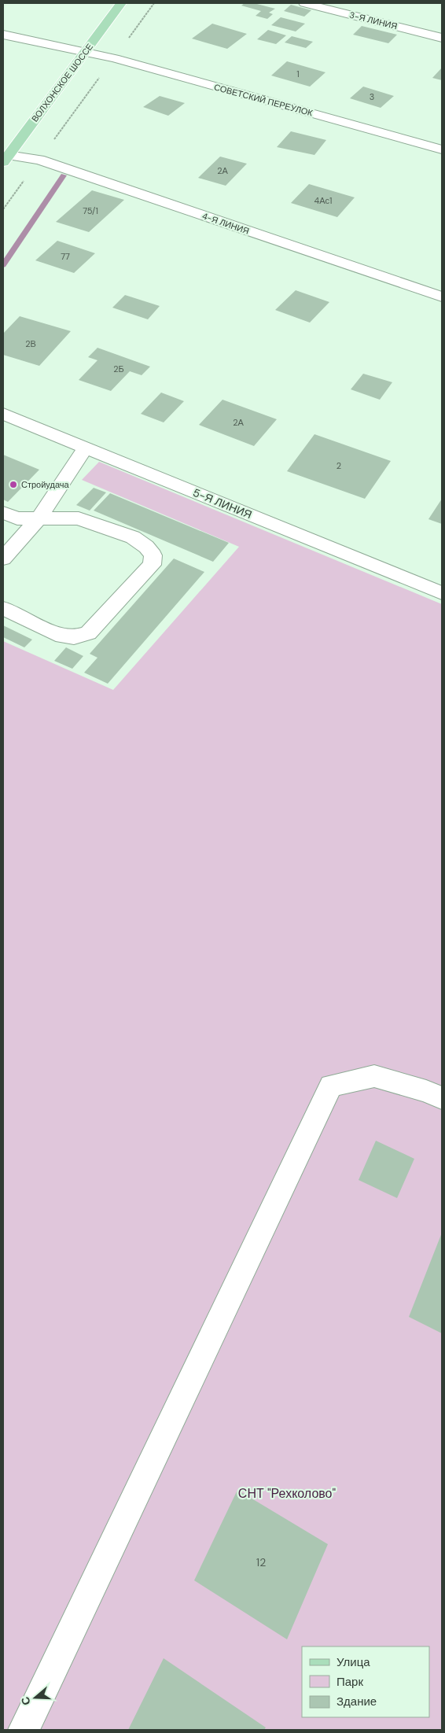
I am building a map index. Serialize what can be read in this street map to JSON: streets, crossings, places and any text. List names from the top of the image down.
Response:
{
  "streets": {
    "main road": ["ВОЛХОНСКОЕ ШОССЕ"],
    "street": [
      "3-Я ЛИНИЯ",
      "СОВЕТСКИЙ ПЕРЕУЛОК",
      "4-Я ЛИНИЯ",
      "5-Я ЛИНИЯ"
    ]
  },
  "crossings": [
    ["ВОЛХОНСКОЕ ШОССЕ", "СОВЕТСКИЙ ПЕРЕУЛОК"],
    ["ВОЛХОНСКОЕ ШОССЕ", "4-Я ЛИНИЯ"]
  ],
  "parks": ["СНТ \"Рехколово\""],
  "places": ["Стройудача"],
  "house_numbers": [
    "1",
    "3",
    "2А",
    "4Ас1",
    "75/1",
    "77",
    "2В",
    "2Б",
    "2А",
    "2",
    "12"
  ],
  "legend": ["Улица", "Парк", "Здание"],
  "north": "left"
}
